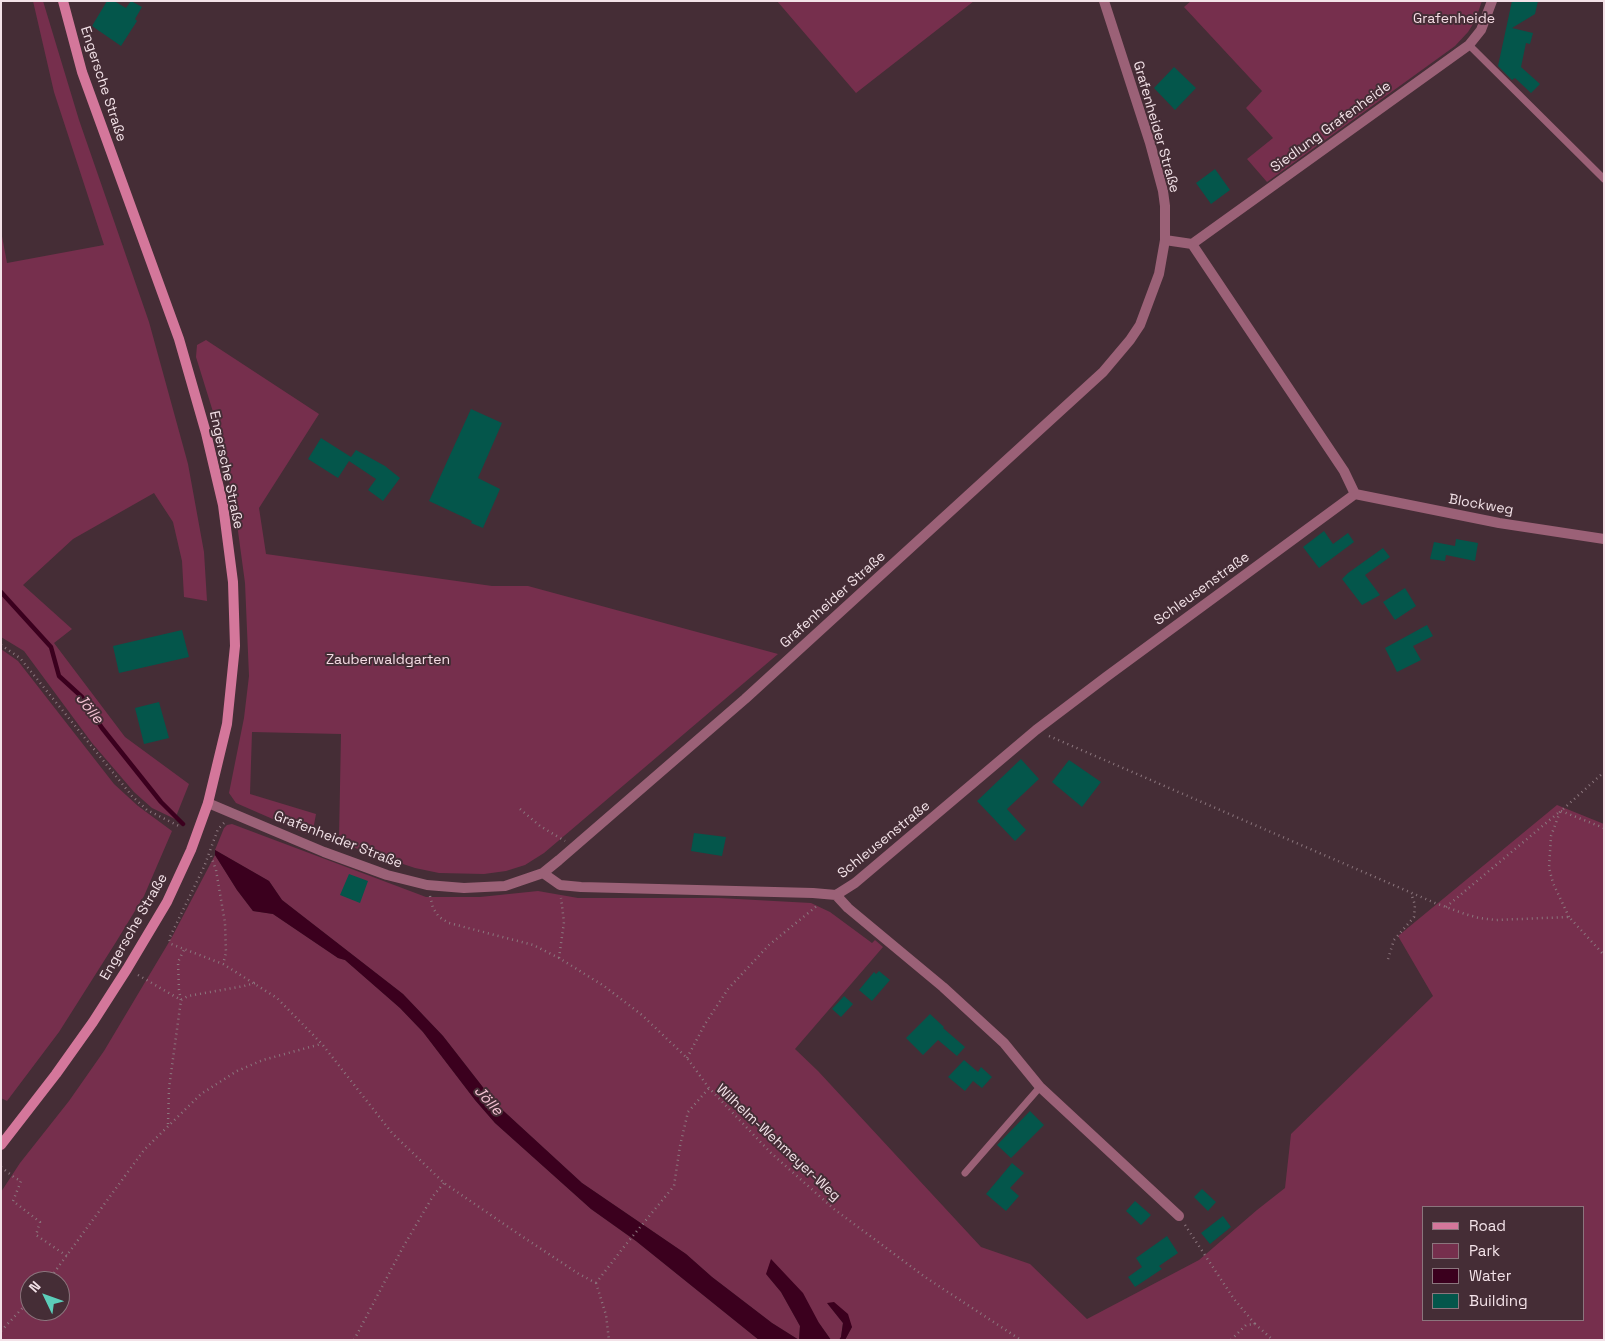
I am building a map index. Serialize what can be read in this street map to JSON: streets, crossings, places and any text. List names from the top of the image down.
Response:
{
  "streets": {
    "main road": ["Engersche Straße"],
    "street": [
      "Grafenheider Straße",
      "Siedlung Grafenheide",
      "Blockweg",
      "Schleusenstraße"
    ],
    "path": ["Wilhelm-Wehmeyer-Weg"]
  },
  "crossings": [
    ["Engersche Straße", "Grafenheider Straße"],
    ["Grafenheider Straße", "Schleusenstraße"],
    ["Blockweg", "Schleusenstraße"]
  ],
  "water": ["Jölle"],
  "parks": ["Grafenheide", "Zauberwaldgarten"],
  "legend": [
    "Road",
    "Park",
    "Water",
    "Building"
  ],
  "north": "top left"
}
